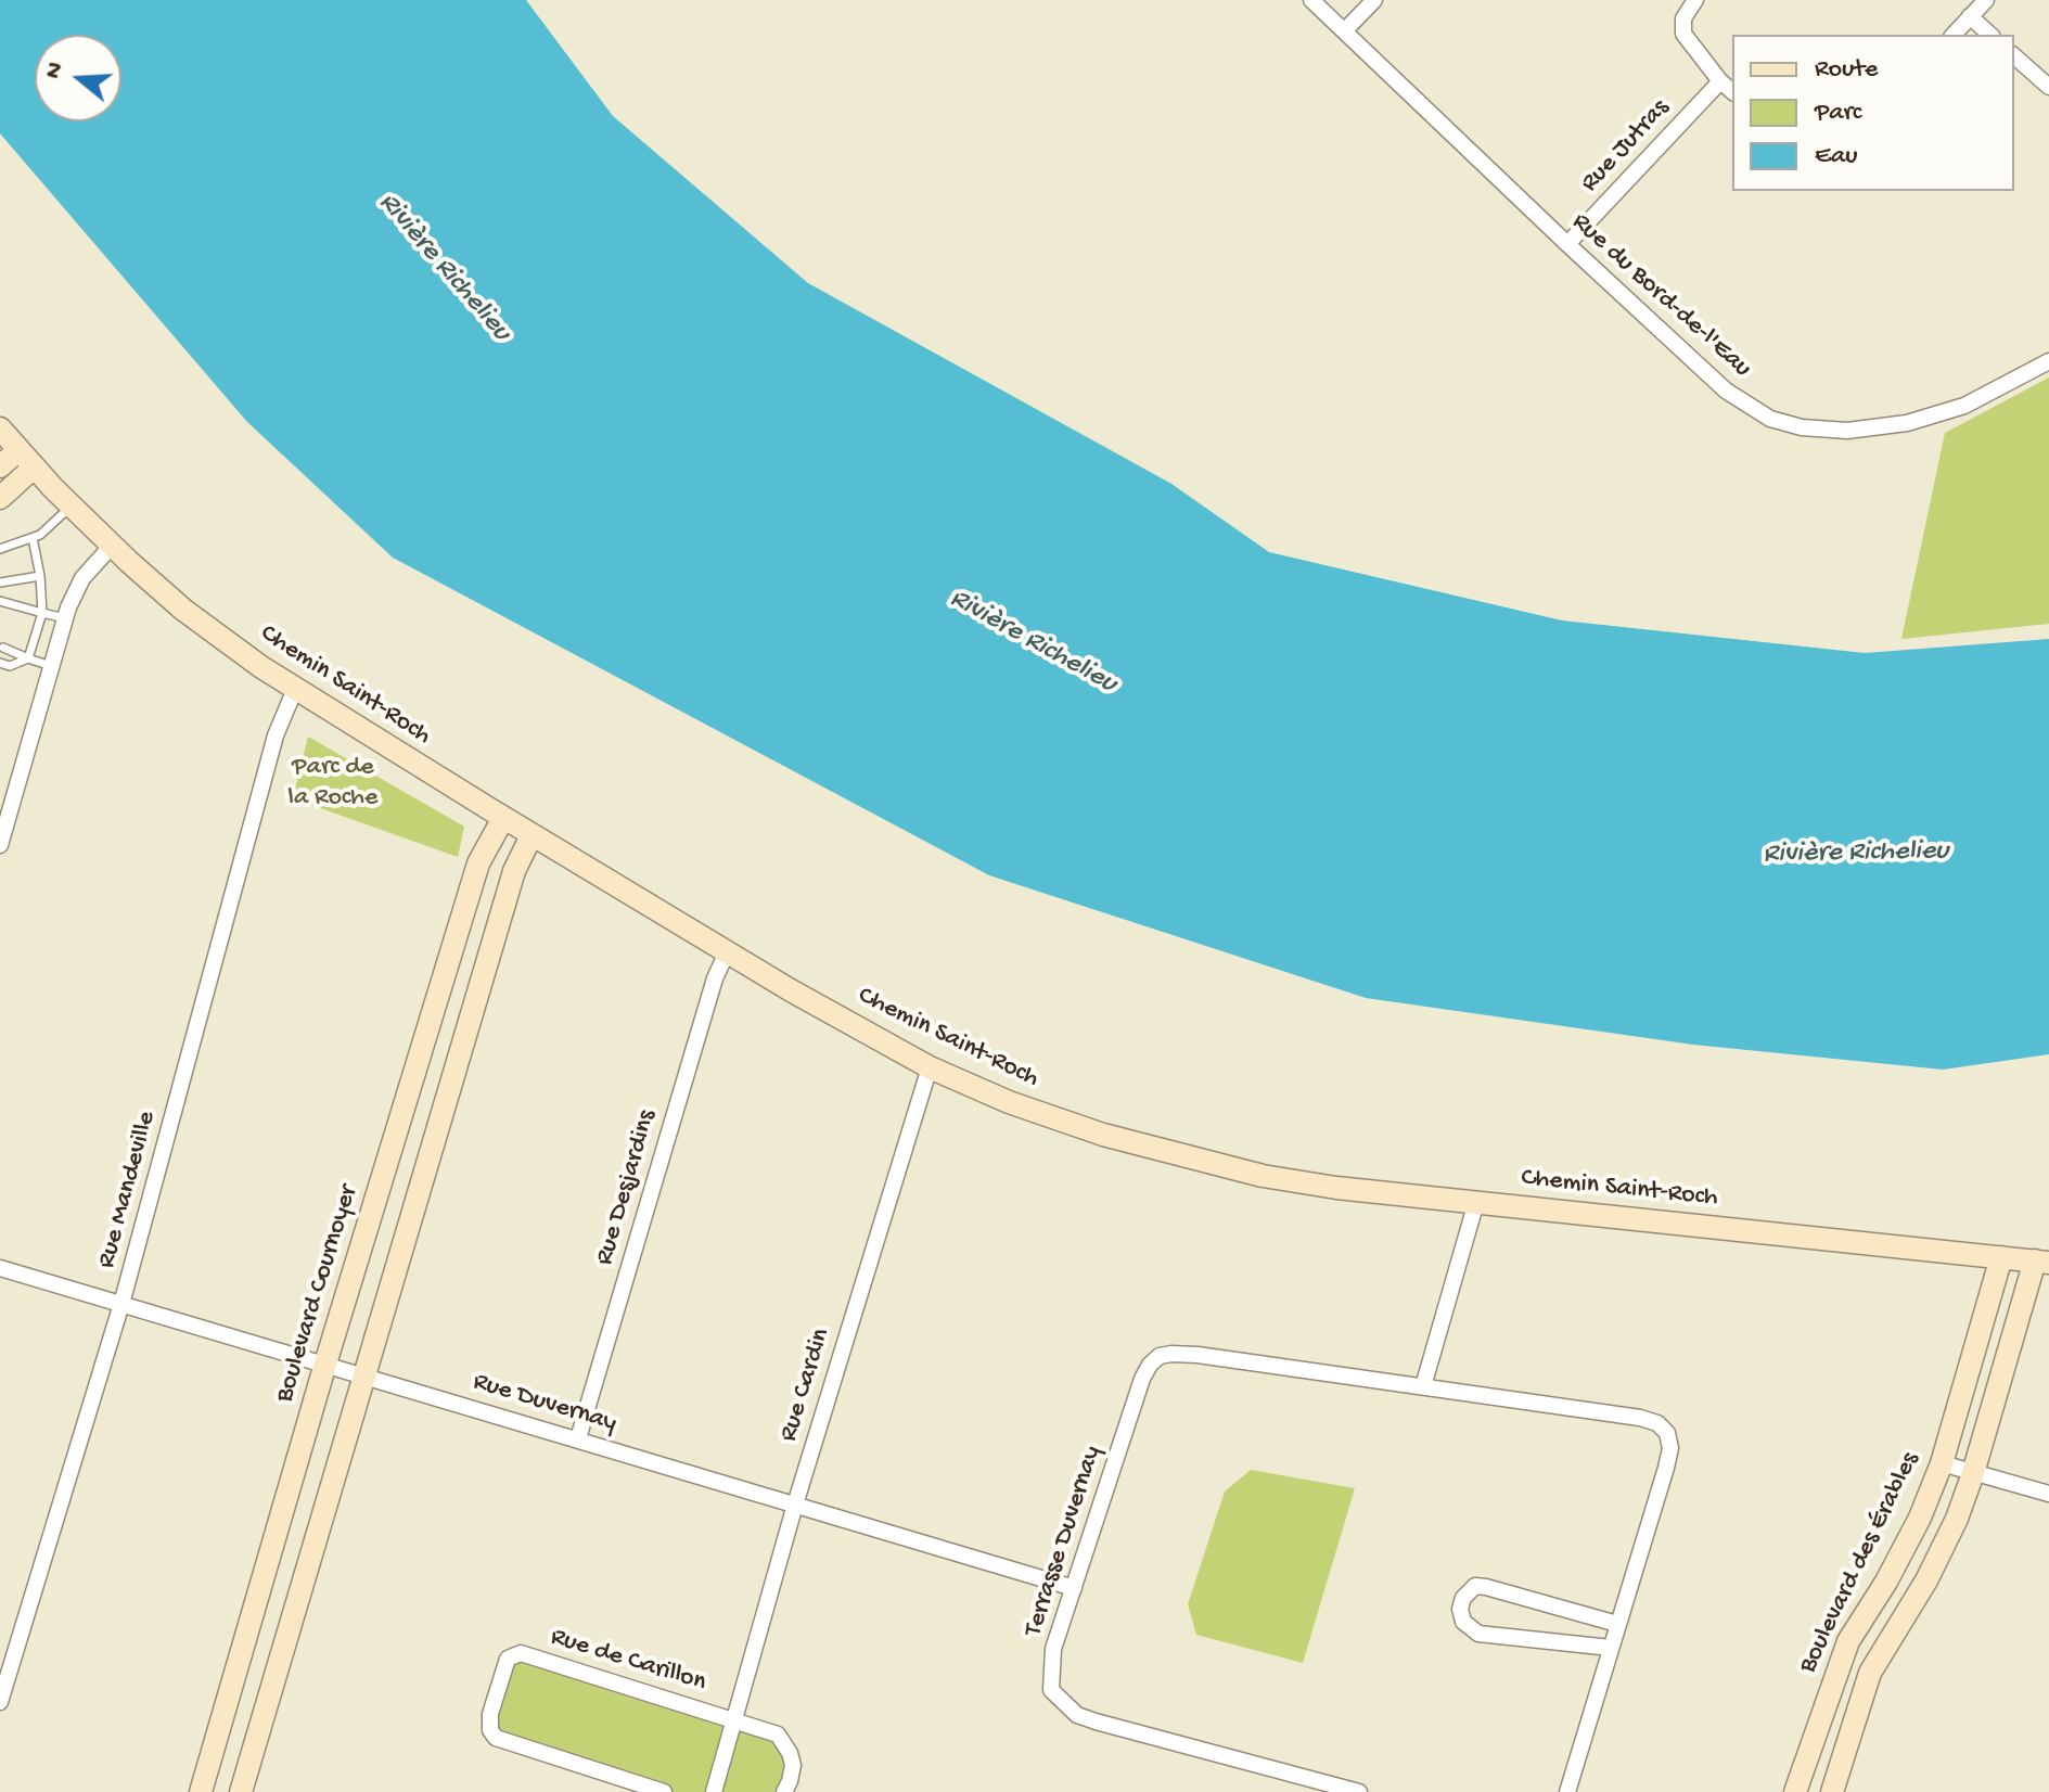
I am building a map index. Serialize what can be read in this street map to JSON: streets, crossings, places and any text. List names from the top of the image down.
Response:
{
  "streets": {
    "street": [
      "Rue Jutras",
      "Rue du Bord-de-l'Eau",
      "Chemin Saint-Roch",
      "Rue Desjardins",
      "Rue Mandeville",
      "Boulevard Cournoyer",
      "Rue Cardin",
      "Rue Duvernay",
      "Terrasse Duvernay",
      "Boulevard des Érables",
      "Rue de Carillon"
    ]
  },
  "crossings": [
    ["Rue Jutras", "Rue du Bord-de-l'Eau"],
    ["Chemin Saint-Roch", "Rue Desjardins"],
    ["Chemin Saint-Roch", "Rue Mandeville"],
    ["Chemin Saint-Roch", "Boulevard Cournoyer"],
    ["Chemin Saint-Roch", "Rue Cardin"],
    ["Chemin Saint-Roch", "Boulevard des Érables"],
    ["Rue Desjardins", "Rue Duvernay"],
    ["Rue Mandeville", "Rue Duvernay"],
    ["Boulevard Cournoyer", "Rue Duvernay"],
    ["Rue Cardin", "Rue Duvernay"],
    ["Rue Cardin", "Rue de Carillon"],
    ["Rue Duvernay", "Terrasse Duvernay"]
  ],
  "water": ["Rivière Richelieu"],
  "parks": ["Parc de la Roche"],
  "legend": ["Route", "Parc", "Eau"],
  "north": "left"
}
